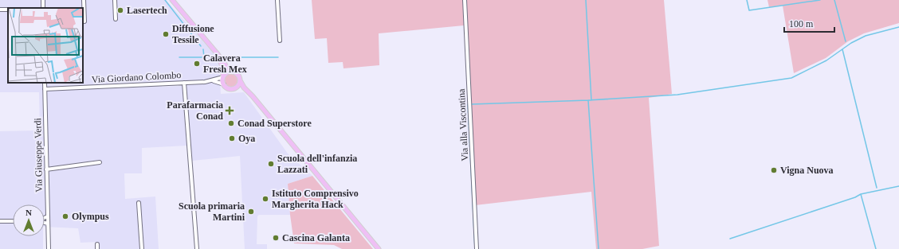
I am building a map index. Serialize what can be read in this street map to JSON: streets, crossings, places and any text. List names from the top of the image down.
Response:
{
  "streets": {
    "street": ["Via Giordano Colombo", "Via alla Viscontina", "Via Giuseppe Verdi"]
  },
  "crossings": [
    ["Via Giordano Colombo", "Via Giuseppe Verdi"]
  ],
  "places": {
    "other": [
      "Lasertech",
      "Diffusione Tessile",
      "Calavera Fresh Mex",
      "Conad Superstore",
      "Oya",
      "Scuola dell'infanzia Lazzati",
      "Vigna Nuova",
      "Istituto Comprensivo Margherita Hack",
      "Scuola primaria Martini",
      "Olympus",
      "Cascina Galanta"
    ],
    "health": ["Parafarmacia Conad"]
  },
  "scale_bar": "100 m",
  "north": "top"
}
